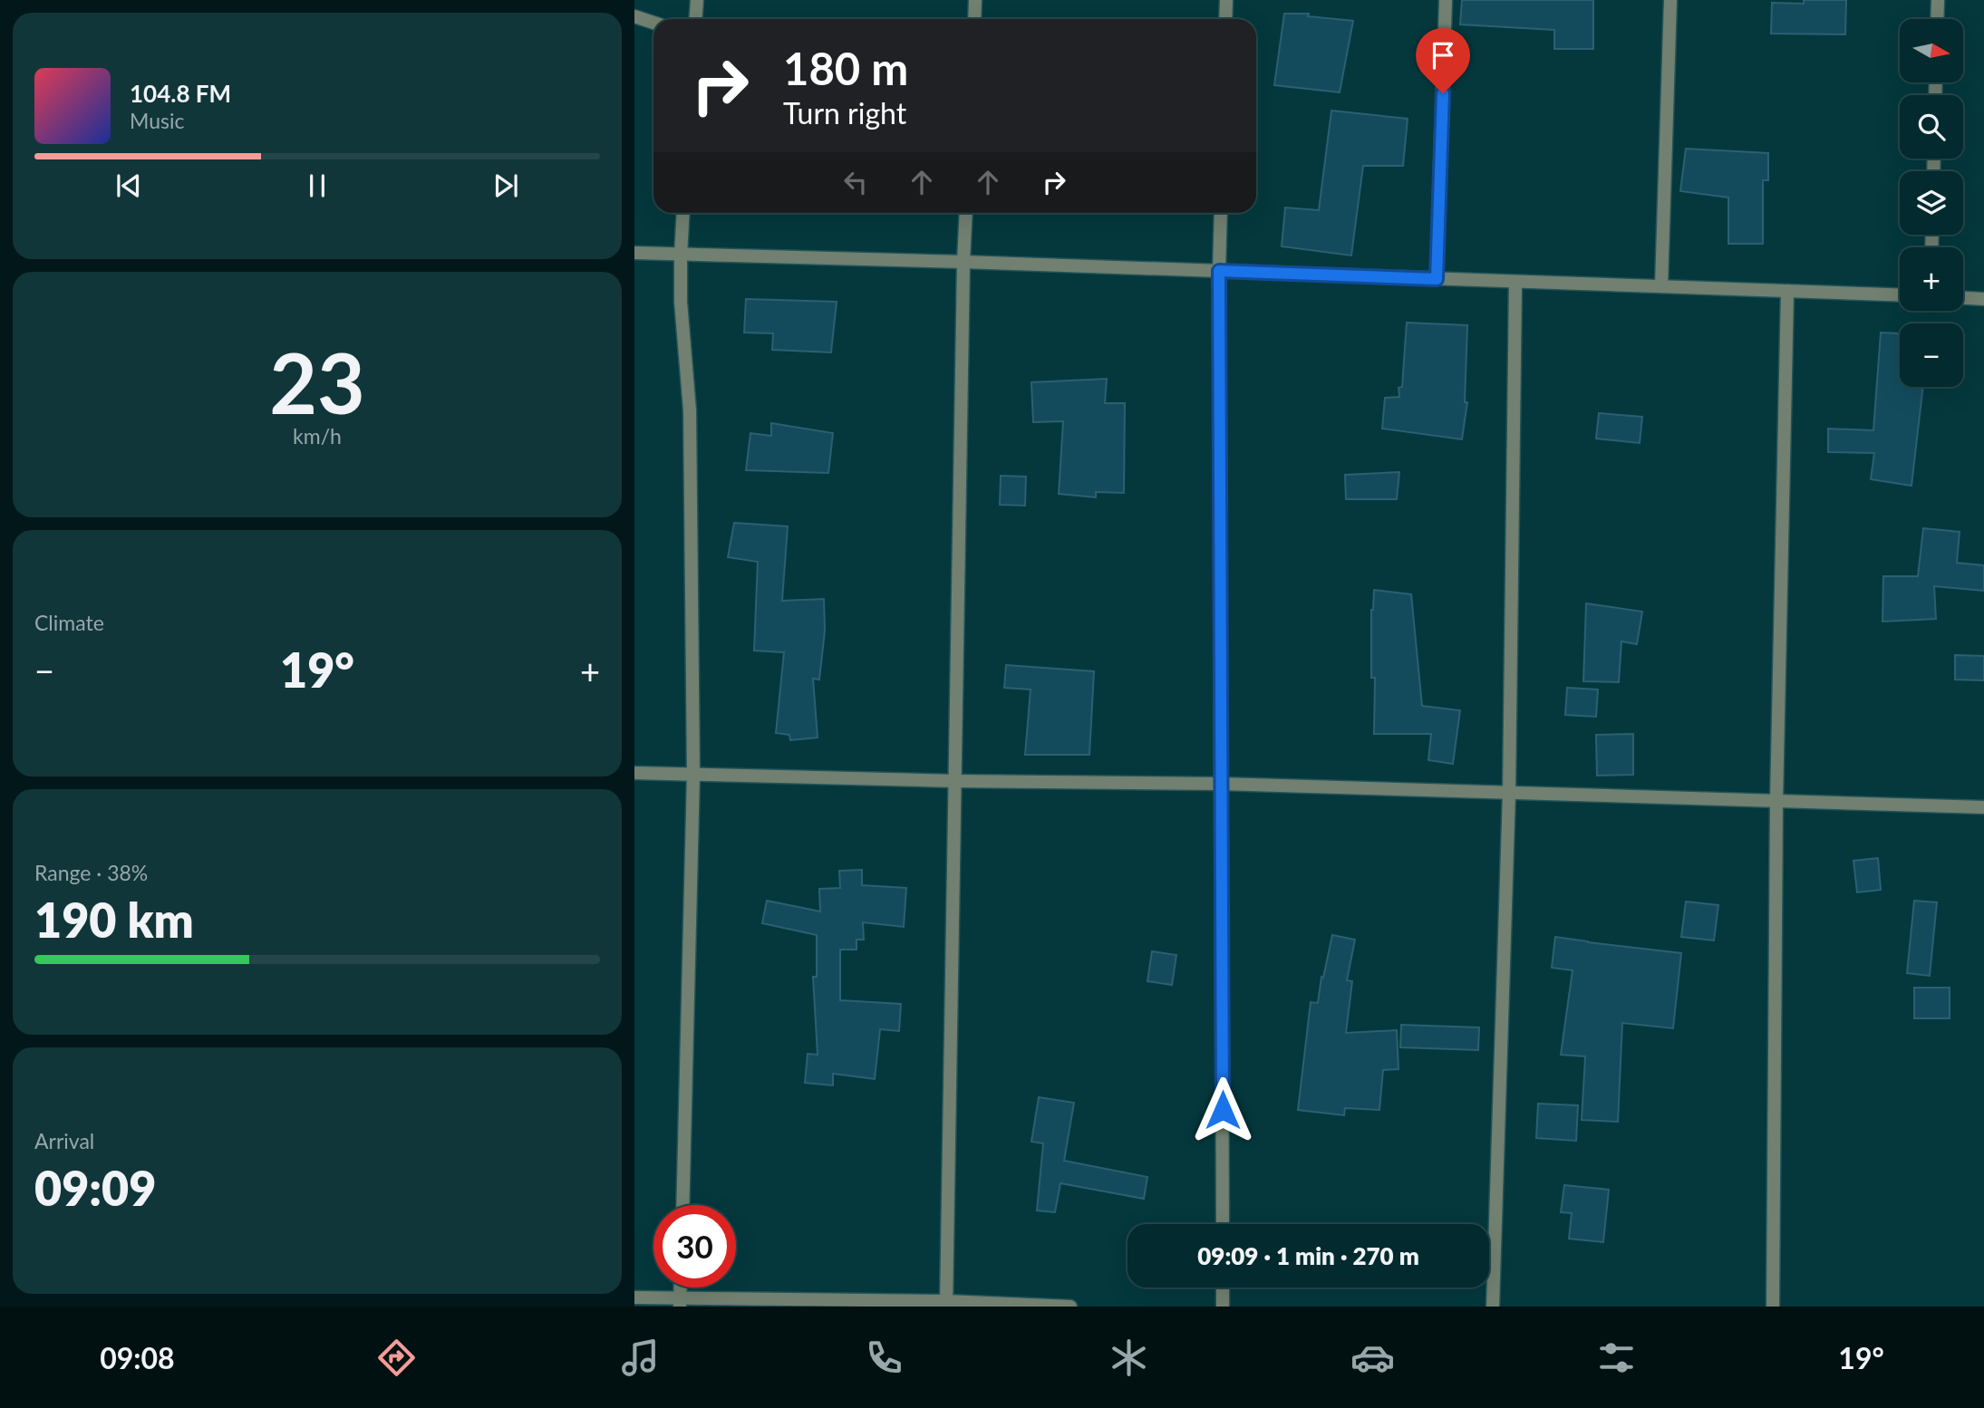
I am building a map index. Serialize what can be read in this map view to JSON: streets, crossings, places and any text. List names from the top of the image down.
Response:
{
  "north": "right",
  "page": {
    "map_buttons": ["+", "−"],
    "turn": ["180 m", "Turn right"],
    "song": ["104.8 FM", "Music"],
    "tile": [
      ["23", "km/h"],
      "Climate",
      ["Range · 38%", "190 km"],
      ["Arrival", "09:09"]
    ],
    "heat": ["−", "19°", "+"],
    "limit": "30",
    "trip": "09:09 · 1 min · 270 m",
    "tabs": ["09:08", "19°"]
  }
}
